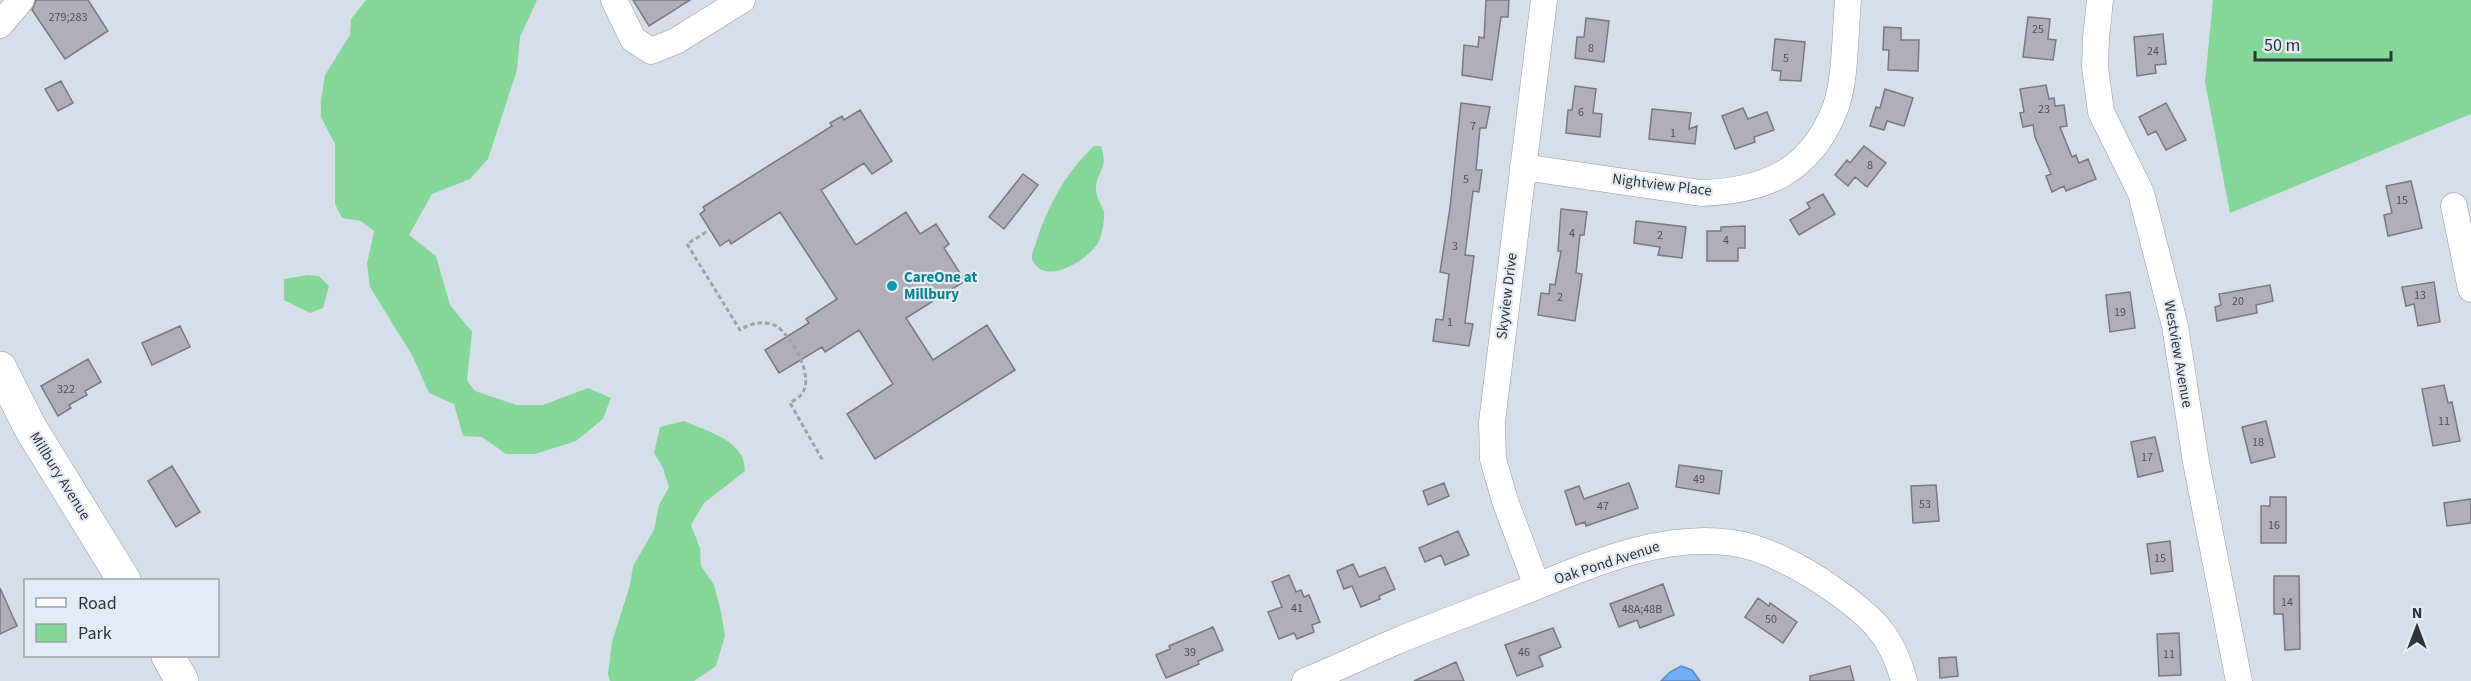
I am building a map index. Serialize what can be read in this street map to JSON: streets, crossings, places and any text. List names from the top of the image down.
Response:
{
  "streets": {
    "main road": ["Millbury Avenue"],
    "street": [
      "Nightview Place",
      "Skyview Drive",
      "Westview Avenue",
      "Oak Pond Avenue"
    ]
  },
  "crossings": [
    ["Nightview Place", "Skyview Drive"],
    ["Skyview Drive", "Oak Pond Avenue"]
  ],
  "places": ["CareOne at Millbury"],
  "house_numbers": [
    "279;283",
    "25",
    "8",
    "24",
    "5",
    "23",
    "6",
    "7",
    "1",
    "8",
    "5",
    "15",
    "4",
    "2",
    "4",
    "3",
    "13",
    "2",
    "20",
    "19",
    "1",
    "322",
    "11",
    "18",
    "17",
    "49",
    "53",
    "47",
    "16",
    "15",
    "14",
    "41",
    "48A;48B",
    "50",
    "39",
    "46",
    "11"
  ],
  "legend": ["Road", "Park"],
  "scale_bar": "50 m",
  "north": "top"
}
